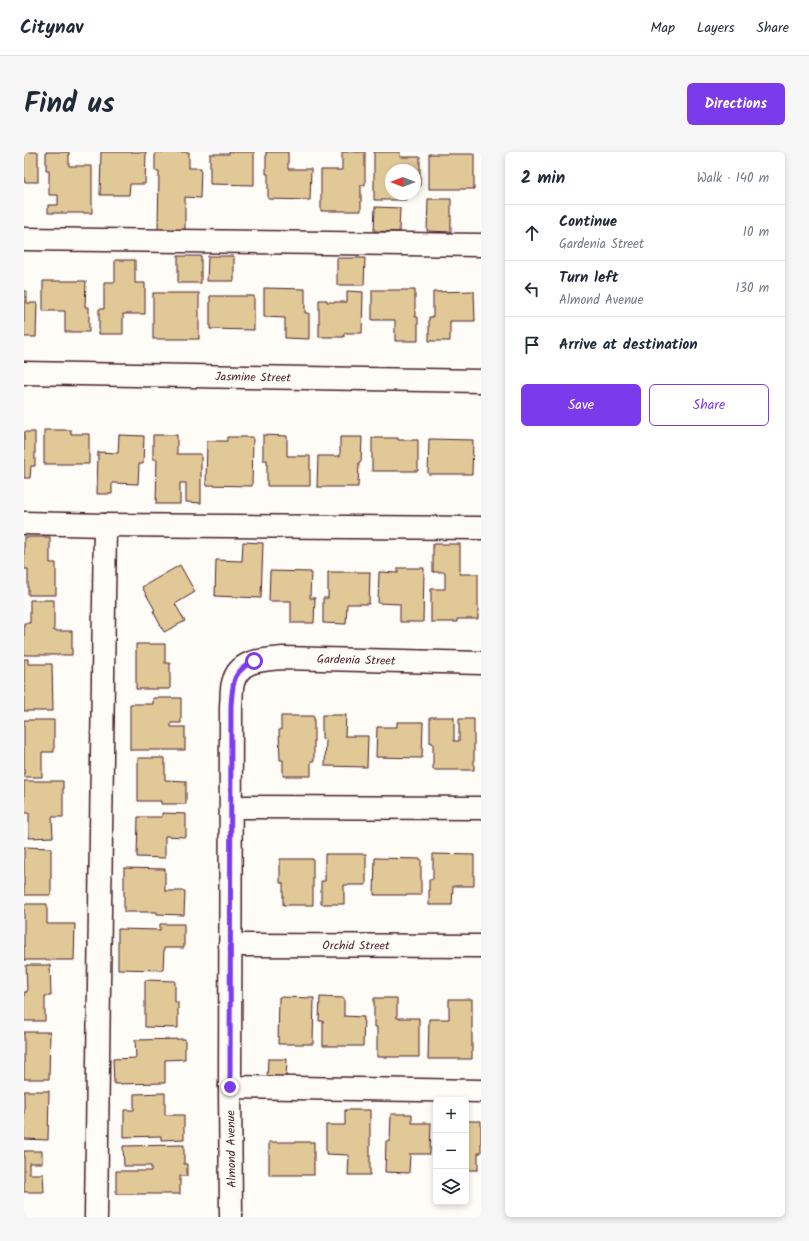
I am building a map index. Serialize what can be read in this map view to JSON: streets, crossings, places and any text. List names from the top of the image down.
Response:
{
  "streets": {
    "street": [
      "Jasmine Street",
      "Gardenia Street",
      "Orchid Street",
      "Almond Avenue"
    ]
  },
  "crossings": [
    ["Gardenia Street", "Almond Avenue"],
    ["Orchid Street", "Almond Avenue"]
  ],
  "north": "left",
  "page": {
    "header": "Citynav",
    "nav": ["Map", "Layers", "Share"],
    "title": "Find us",
    "buttons": [
      "Directions",
      ["Save", "Share"]
    ],
    "heading": ["2 min", "Walk · 140 m"],
    "list": [
      ["Continue", "Gardenia Street", "10 m"],
      ["Turn left", "Almond Avenue", "130 m"],
      "Arrive at destination"
    ],
    "map_buttons": ["+", "−"]
  }
}
